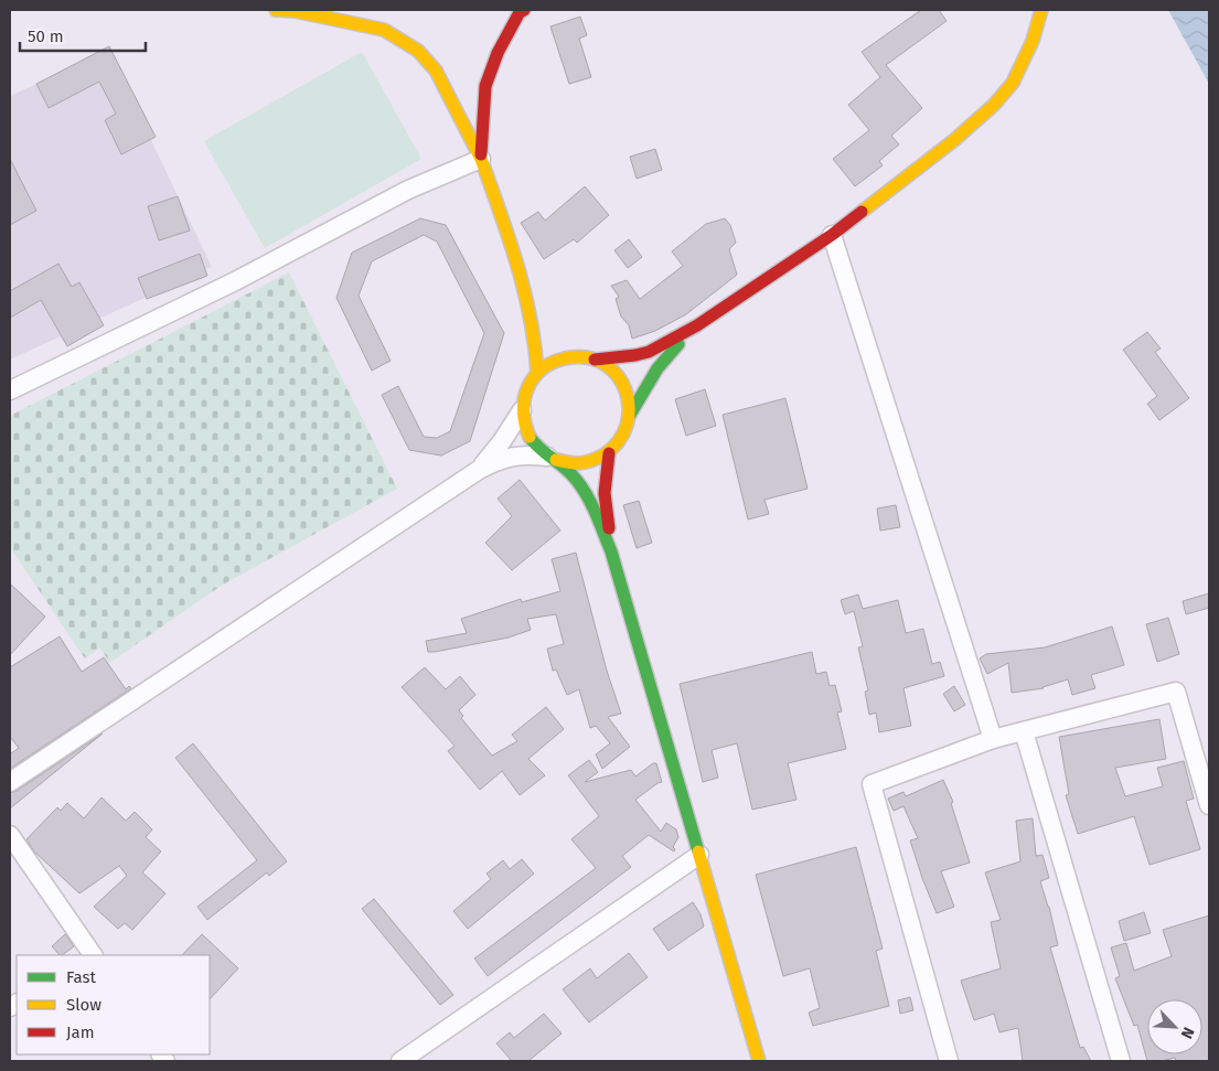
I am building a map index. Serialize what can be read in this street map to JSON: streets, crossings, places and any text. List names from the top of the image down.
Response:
{
  "legend": ["Fast", "Slow", "Jam"],
  "scale_bar": "50 m",
  "north": "bottom right"
}
